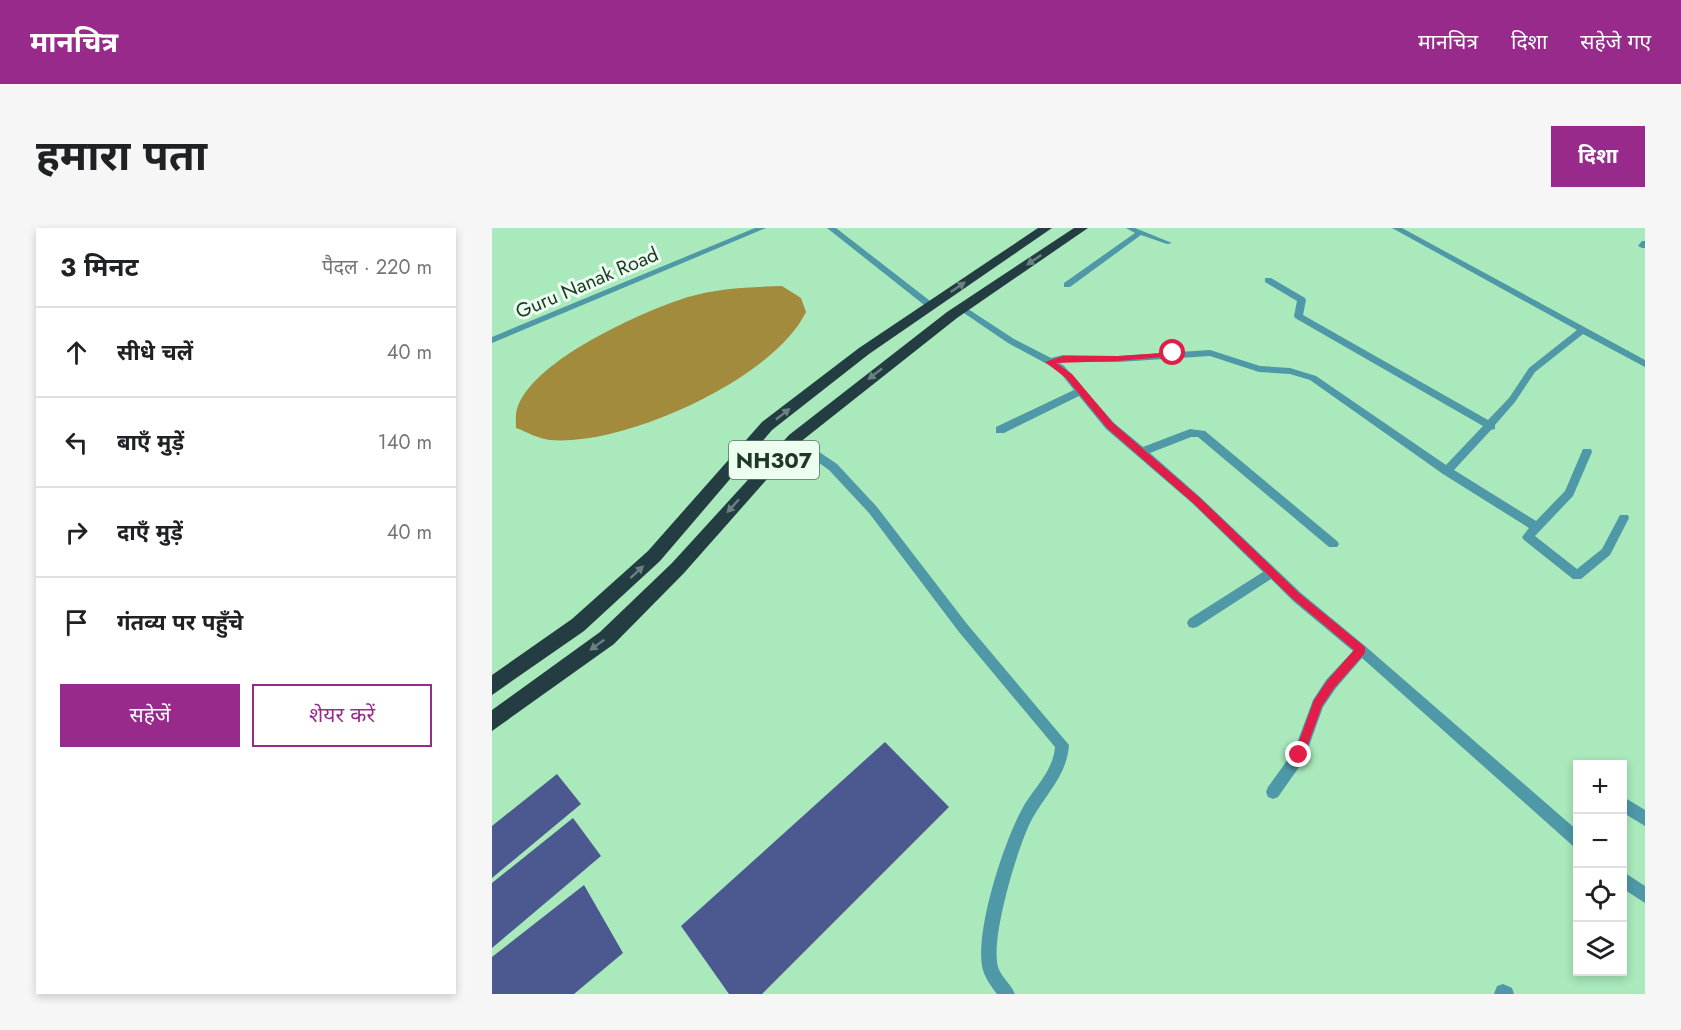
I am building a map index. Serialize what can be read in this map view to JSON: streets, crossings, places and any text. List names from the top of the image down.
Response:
{
  "streets": {
    "highway": ["NH307"],
    "street": ["Guru Nanak Road"]
  },
  "page": {
    "header": "मानचित्र",
    "nav": ["मानचित्र", "दिशा", "सहेजे गए"],
    "title": "हमारा पता",
    "buttons": [
      "दिशा",
      ["सहेजें", "शेयर करें"]
    ],
    "heading": ["3 मिनट", "पैदल · 220 m"],
    "list": [
      ["सीधे चलें", "40 m"],
      ["बाएँ मुड़ें", "140 m"],
      ["दाएँ मुड़ें", "40 m"],
      "गंतव्य पर पहुँचे"
    ],
    "map_buttons": ["+", "−"]
  }
}
